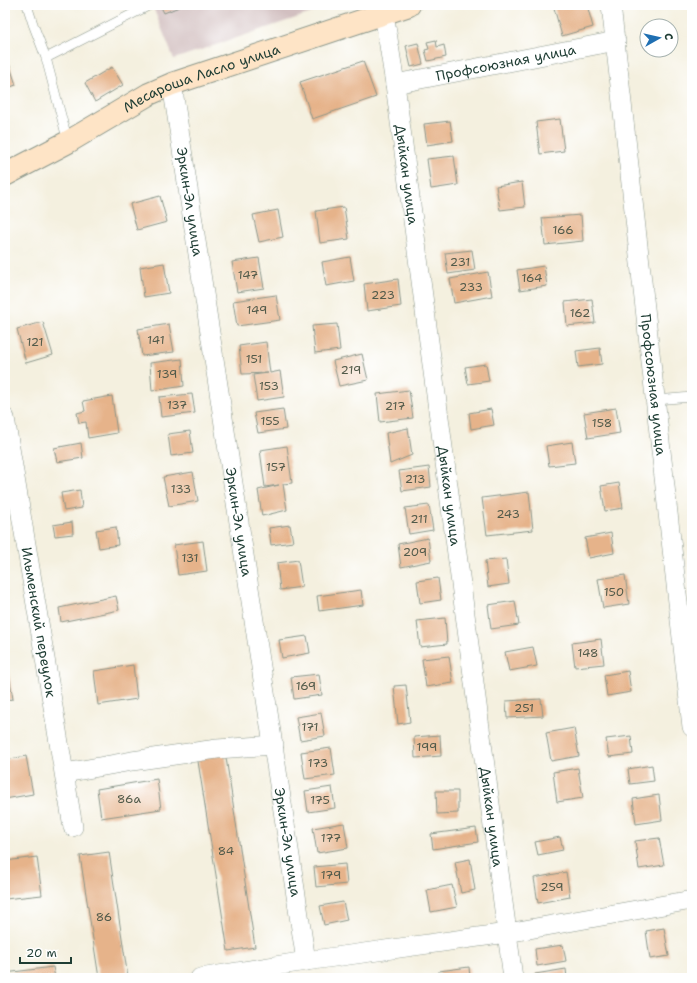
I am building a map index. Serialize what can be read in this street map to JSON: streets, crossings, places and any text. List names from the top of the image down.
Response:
{
  "streets": {
    "street": [
      "Профсоюзная улица",
      "Месароша Ласло улица",
      "Дыйкан улица",
      "Эркин-Эл улица",
      "Ильменский переулок"
    ]
  },
  "crossings": [
    ["Профсоюзная улица", "Дыйкан улица"],
    ["Месароша Ласло улица", "Дыйкан улица"],
    ["Месароша Ласло улица", "Эркин-Эл улица"]
  ],
  "house_numbers": [
    "166",
    "231",
    "147",
    "164",
    "233",
    "223",
    "149",
    "162",
    "141",
    "121",
    "151",
    "219",
    "139",
    "153",
    "137",
    "217",
    "155",
    "158",
    "157",
    "213",
    "133",
    "243",
    "211",
    "209",
    "131",
    "150",
    "148",
    "169",
    "251",
    "171",
    "199",
    "173",
    "86а",
    "175",
    "177",
    "84",
    "179",
    "259",
    "86"
  ],
  "scale_bar": "20 m",
  "north": "right"
}
